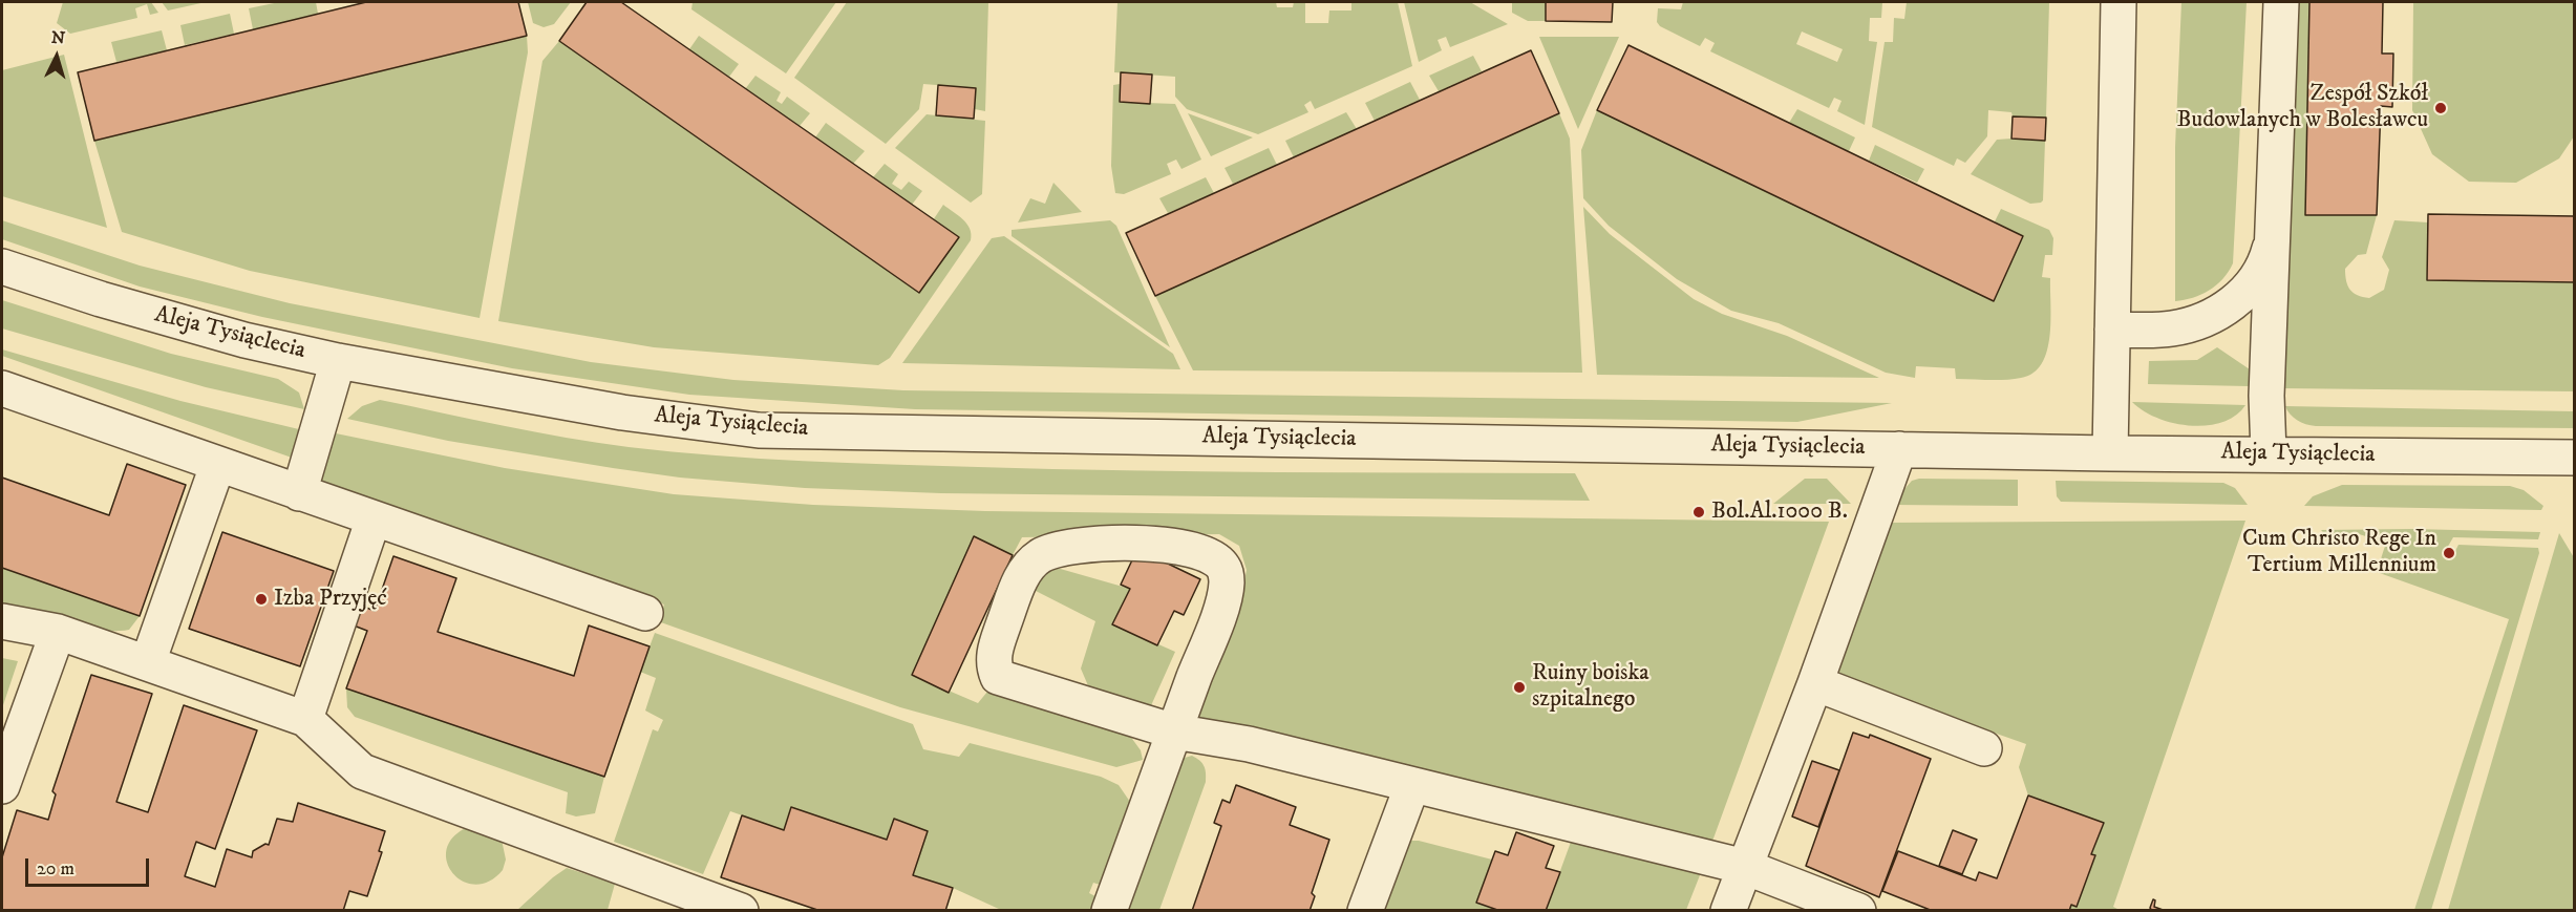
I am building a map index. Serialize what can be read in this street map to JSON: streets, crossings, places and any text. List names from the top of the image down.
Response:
{
  "streets": {
    "street": ["Aleja Tysiąclecia"]
  },
  "places": [
    "Zespół Szkół Budowlanych w Bolesławcu",
    "Bol.Al.1000 B.",
    "Cum Christo Rege In Tertium Millennium",
    "Izba Przyjęć",
    "Ruiny boiska szpitalnego"
  ],
  "scale_bar": "20 m",
  "north": "top"
}
